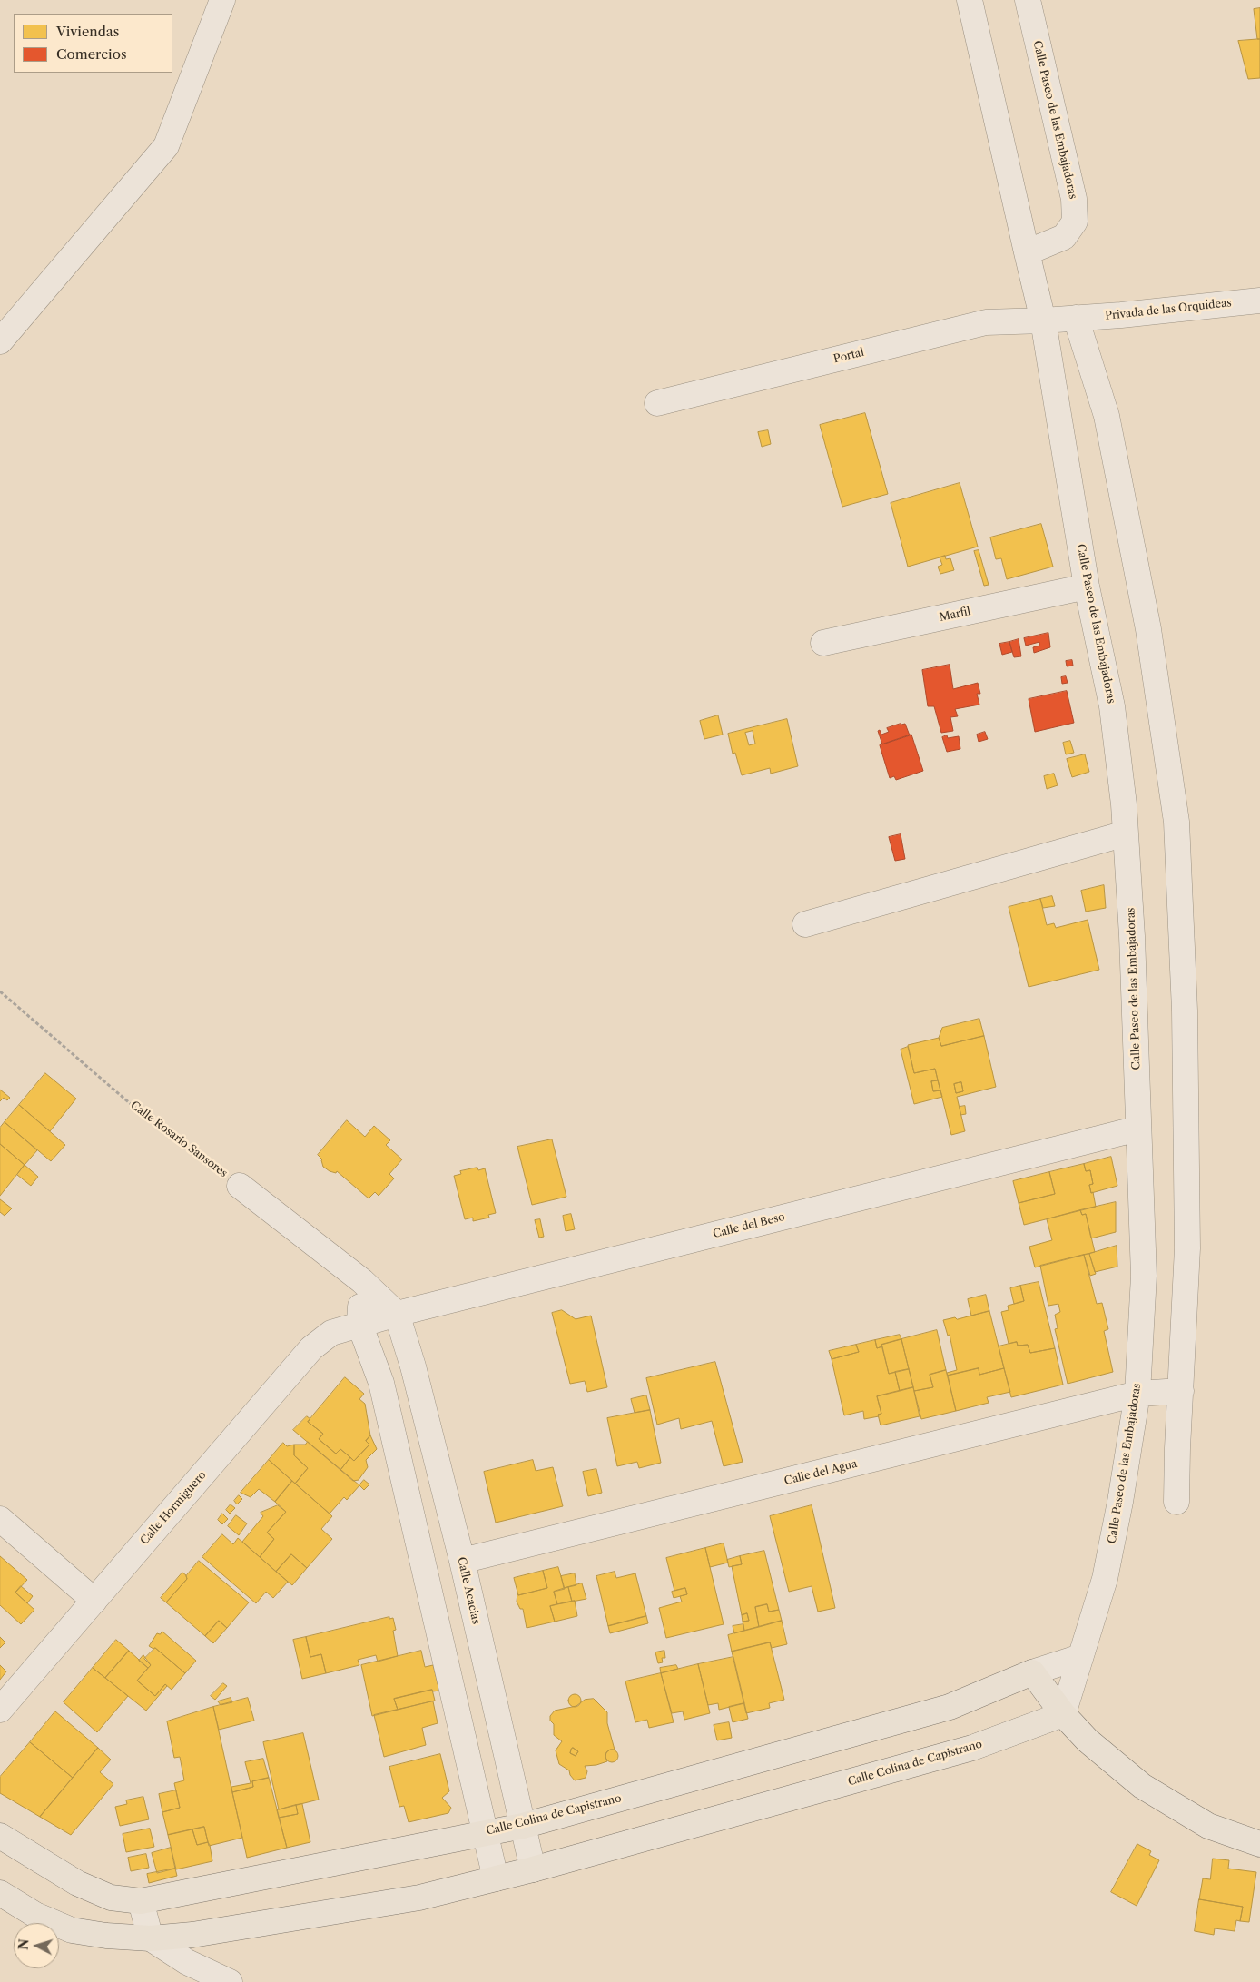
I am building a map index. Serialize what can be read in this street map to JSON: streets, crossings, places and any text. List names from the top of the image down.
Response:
{
  "streets": {
    "main road": ["Calle Colina de Capistrano"],
    "street": [
      "Calle Paseo de las Embajadoras",
      "Privada de las Orquídeas",
      "Portal",
      "Marfil",
      "Calle del Beso",
      "Calle del Agua",
      "Calle Hormiguero",
      "Calle Acacias"
    ],
    "path": ["Calle Rosario Sansores"]
  },
  "crossings": [
    ["Calle Paseo de las Embajadoras", "Portal"],
    ["Calle Paseo de las Embajadoras", "Marfil"],
    ["Calle Paseo de las Embajadoras", "Calle del Beso"],
    ["Calle Paseo de las Embajadoras", "Calle del Agua"],
    ["Calle Paseo de las Embajadoras", "Calle Colina de Capistrano"],
    ["Calle del Beso", "Calle Hormiguero"],
    ["Calle del Beso", "Calle Acacias"],
    ["Calle del Agua", "Calle Acacias"],
    ["Calle Acacias", "Calle Colina de Capistrano"]
  ],
  "legend": ["Viviendas", "Comercios"],
  "north": "left"
}
